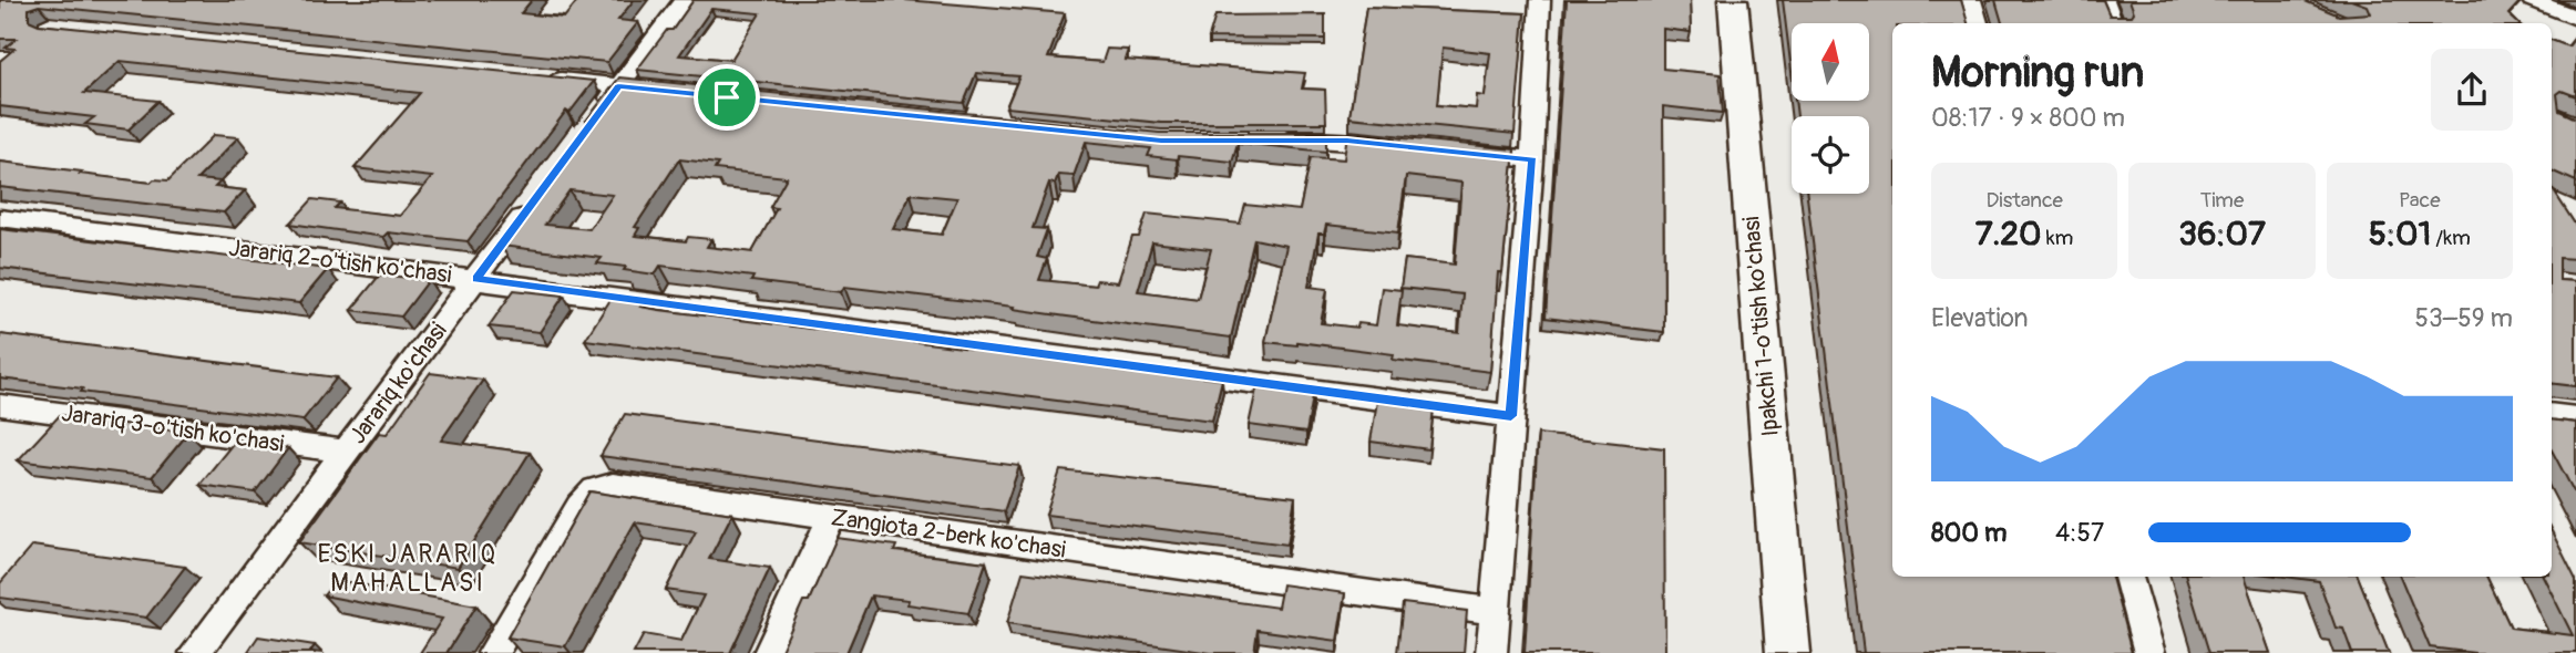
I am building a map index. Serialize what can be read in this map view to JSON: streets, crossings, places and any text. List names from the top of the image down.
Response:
{
  "streets": {
    "main road": ["Ipakchi 1-o'tish ko'chasi"],
    "street": [
      "Jarariq 2-o'tish ko'chasi",
      "Jarariq ko'chasi",
      "Jarariq 3-o'tish ko'chasi",
      "Zangiota 2-berk ko'chasi"
    ]
  },
  "crossings": [
    ["Jarariq 2-o'tish ko'chasi", "Jarariq ko'chasi"],
    ["Jarariq ko'chasi", "Jarariq 3-o'tish ko'chasi"]
  ],
  "districts": ["ESKI JARARIQ MAHALLASI"],
  "north": "top",
  "page": {
    "heading": ["Morning run", "08:17 · 9 × 800 m"],
    "stats": [
      ["Distance", "7.20 km"],
      ["Time", "36:07"],
      ["Pace", "5:01 /km"]
    ],
    "chart": ["Elevation", "53–59 m"],
    "list": [
      {
        "name": "800 m",
        "note": "4:57"
      }
    ]
  }
}
